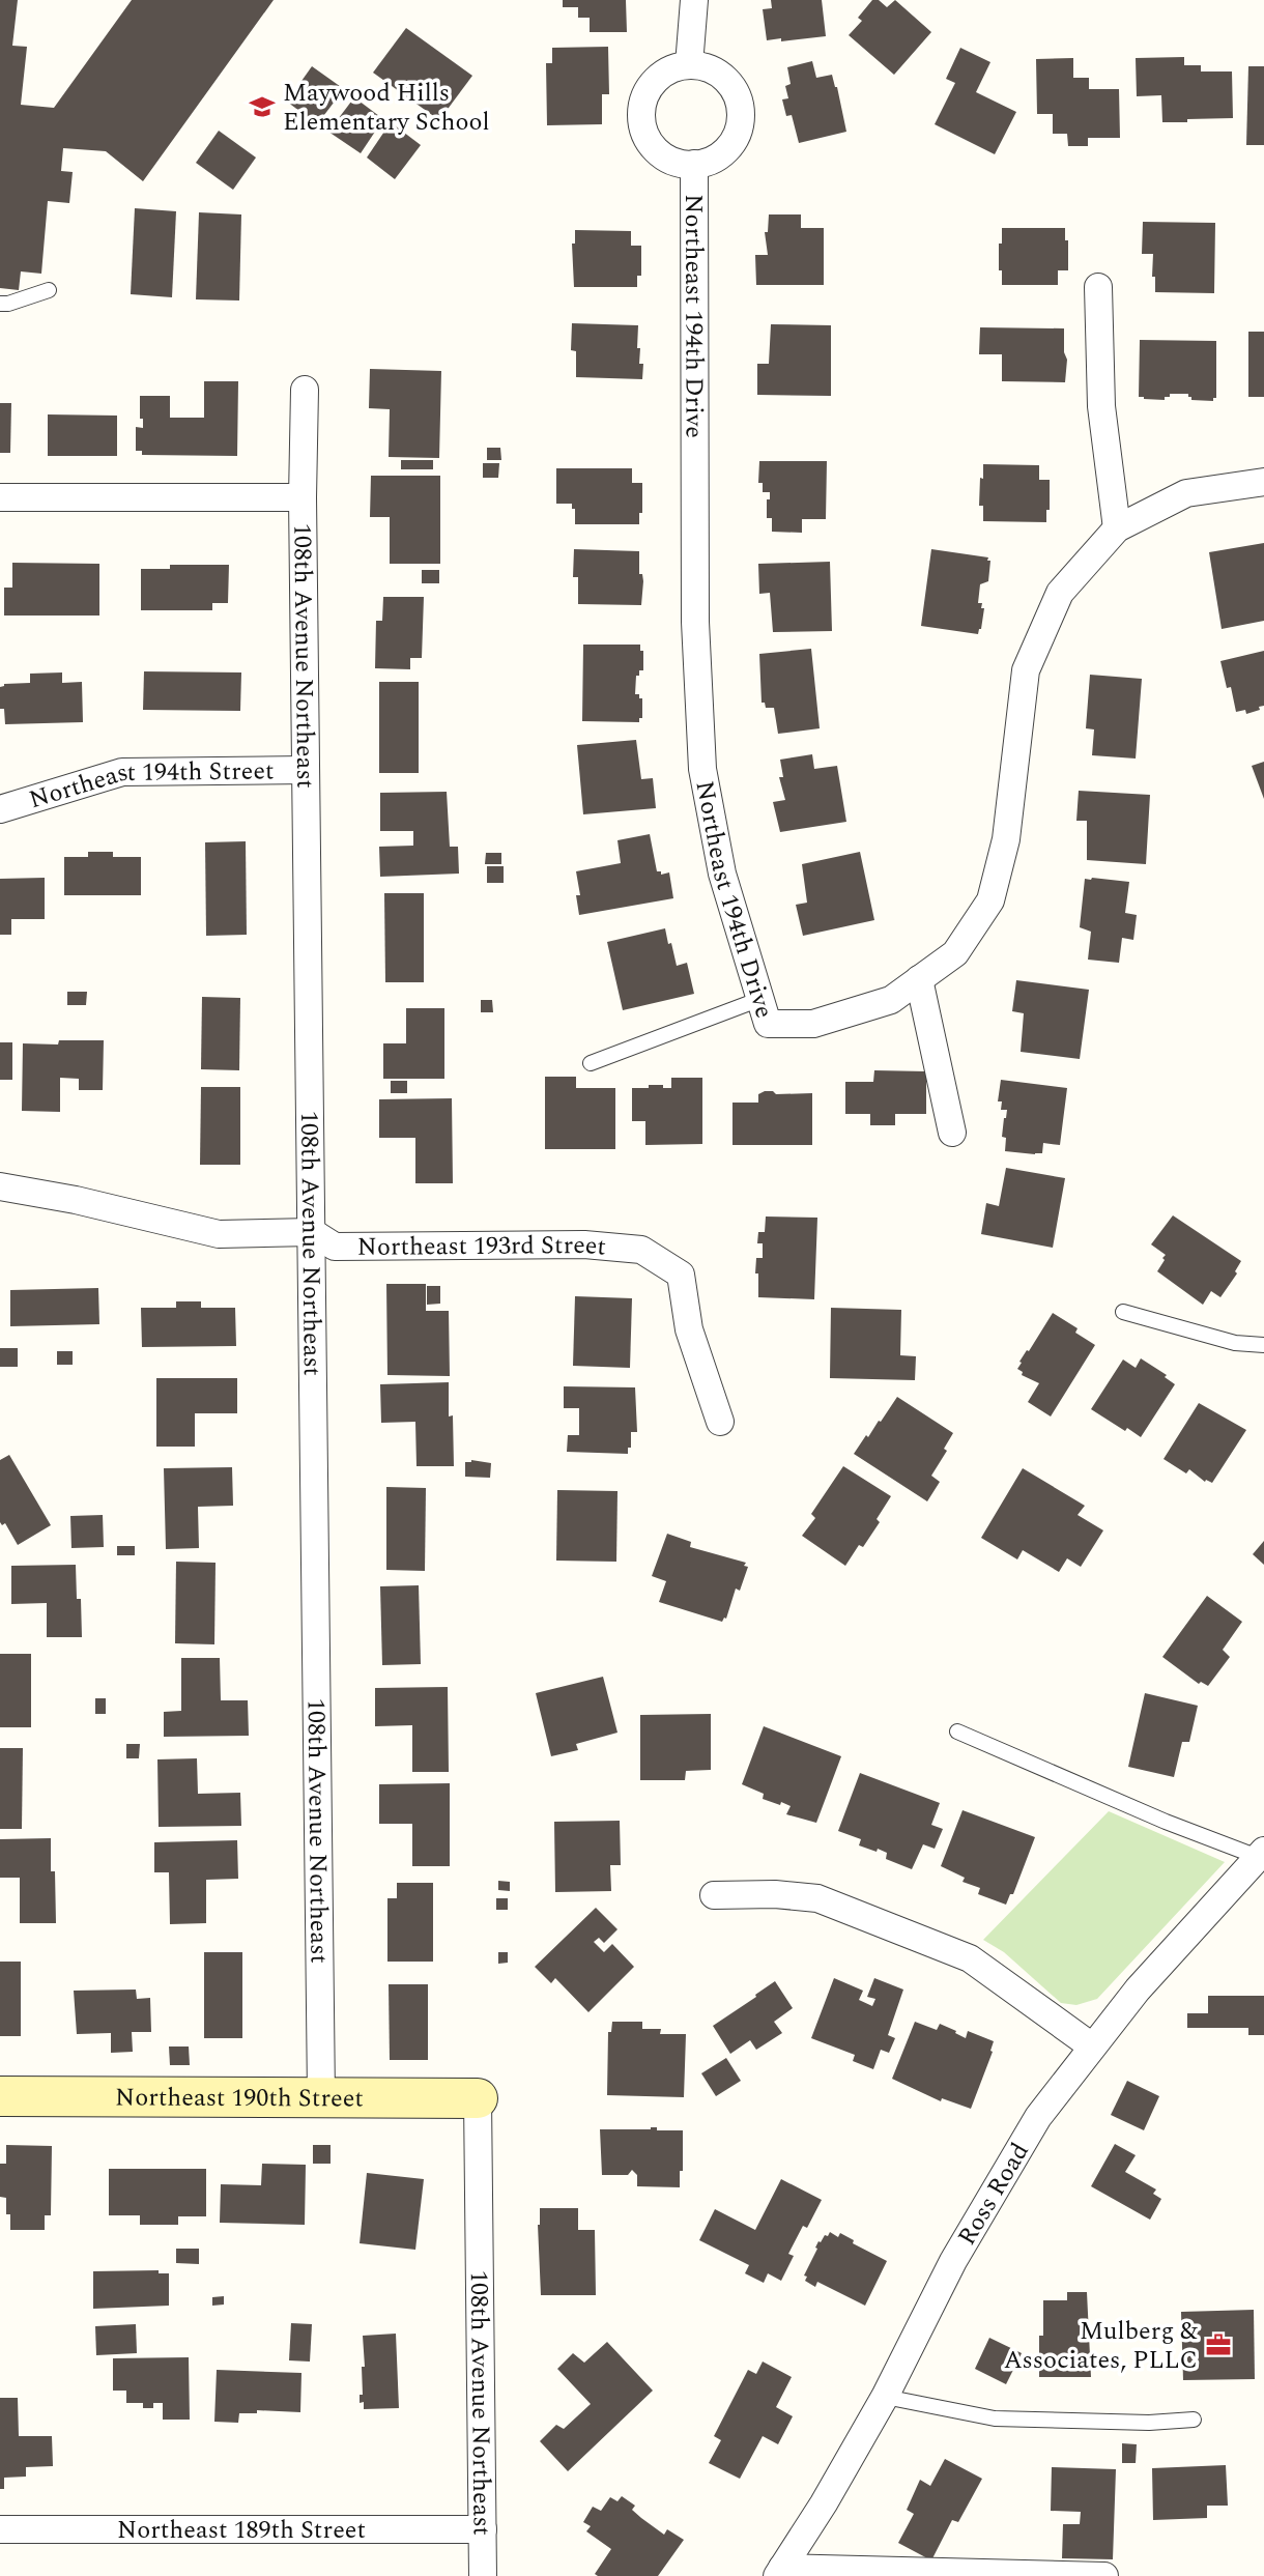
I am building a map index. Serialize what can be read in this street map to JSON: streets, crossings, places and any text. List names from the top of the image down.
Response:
{
  "streets": {
    "street": [
      "Northeast 194th Drive",
      "108th Avenue Northeast",
      "Northeast 194th Street",
      "Northeast 193rd Street",
      "Northeast 190th Street",
      "Ross Road",
      "Northeast 189th Street"
    ]
  },
  "crossings": [
    ["108th Avenue Northeast", "Northeast 194th Street"],
    ["108th Avenue Northeast", "Northeast 193rd Street"],
    ["108th Avenue Northeast", "Northeast 190th Street"],
    ["108th Avenue Northeast", "Northeast 189th Street"]
  ],
  "places": {
    "school or university": ["Maywood Hills Elementary School"],
    "office": ["Mulberg & Associates, PLLC"]
  }
}
